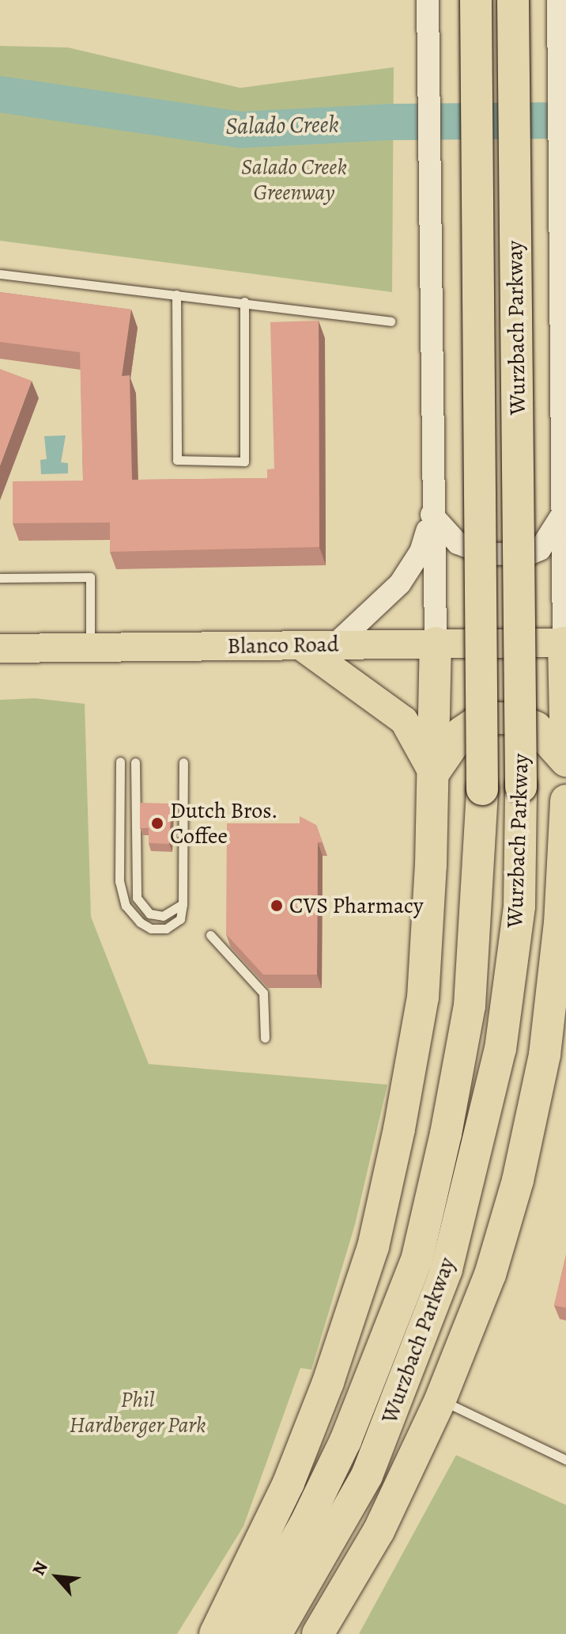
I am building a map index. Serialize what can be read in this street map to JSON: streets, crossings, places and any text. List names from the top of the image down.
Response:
{
  "streets": {
    "highway": ["Wurzbach Parkway"],
    "main road": ["Blanco Road"]
  },
  "water": ["Salado Creek"],
  "parks": ["Salado Creek Greenway", "Phil Hardberger Park"],
  "places": ["Dutch Bros. Coffee", "CVS Pharmacy"],
  "north": "top left"
}
